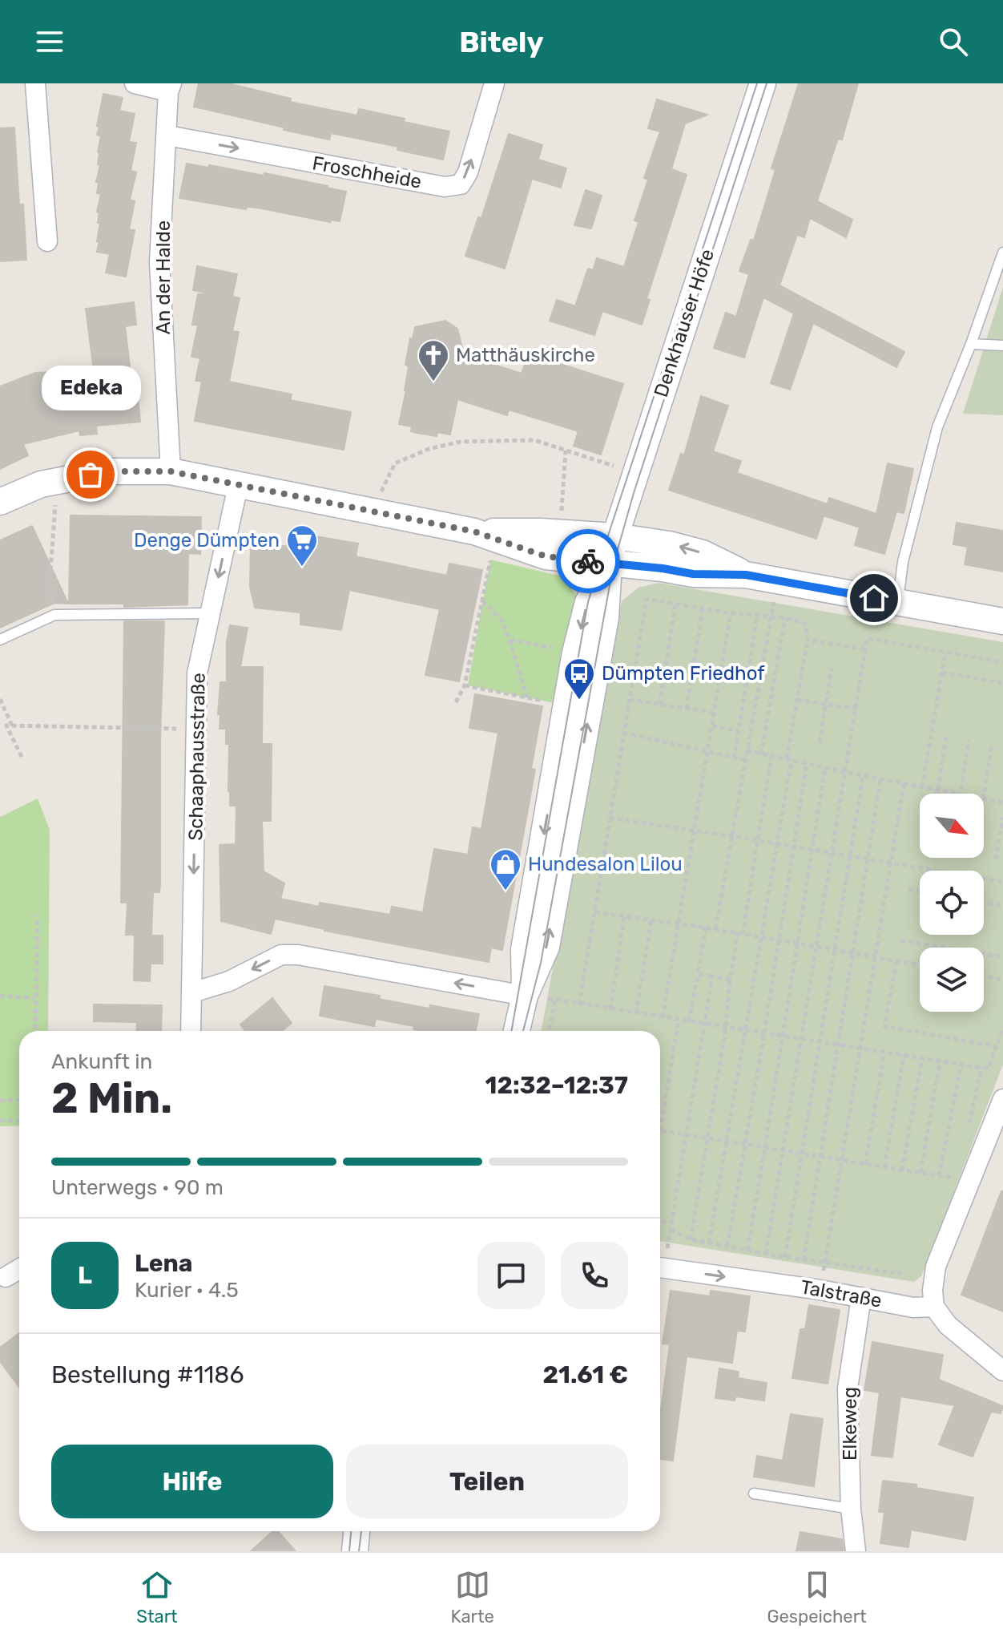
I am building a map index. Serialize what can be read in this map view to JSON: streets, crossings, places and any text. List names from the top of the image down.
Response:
{
  "streets": {
    "street": [
      "Froschheide",
      "An der Halde",
      "Denkhauser Höfe",
      "Schaaphausstraße",
      "Talstraße",
      "Elkeweg"
    ]
  },
  "crossings": [
    ["Froschheide", "An der Halde"],
    ["Talstraße", "Elkeweg"]
  ],
  "one_way": ["Froschheide", "Schaaphausstraße", "Talstraße"],
  "places": {
    "church": ["Matthäuskirche"],
    "other": ["Edeka"],
    "supermarket": ["Denge Dümpten"],
    "bus stop": ["Dümpten Friedhof"],
    "shop": ["Hundesalon Lilou"]
  },
  "north": "bottom right",
  "page": {
    "header": "Bitely",
    "bubble": "Edeka",
    "heading": ["2 Min.", "Ankunft in", "12:32–12:37"],
    "panel": [
      "Lena",
      "Kurier · 4.5",
      "Bestellung #1186",
      "21.61 €"
    ],
    "bar": "Unterwegs · 90 m",
    "round": "L",
    "buttons": ["Hilfe", "Teilen"],
    "tabs": ["Start", "Karte", "Gespeichert"]
  }
}
